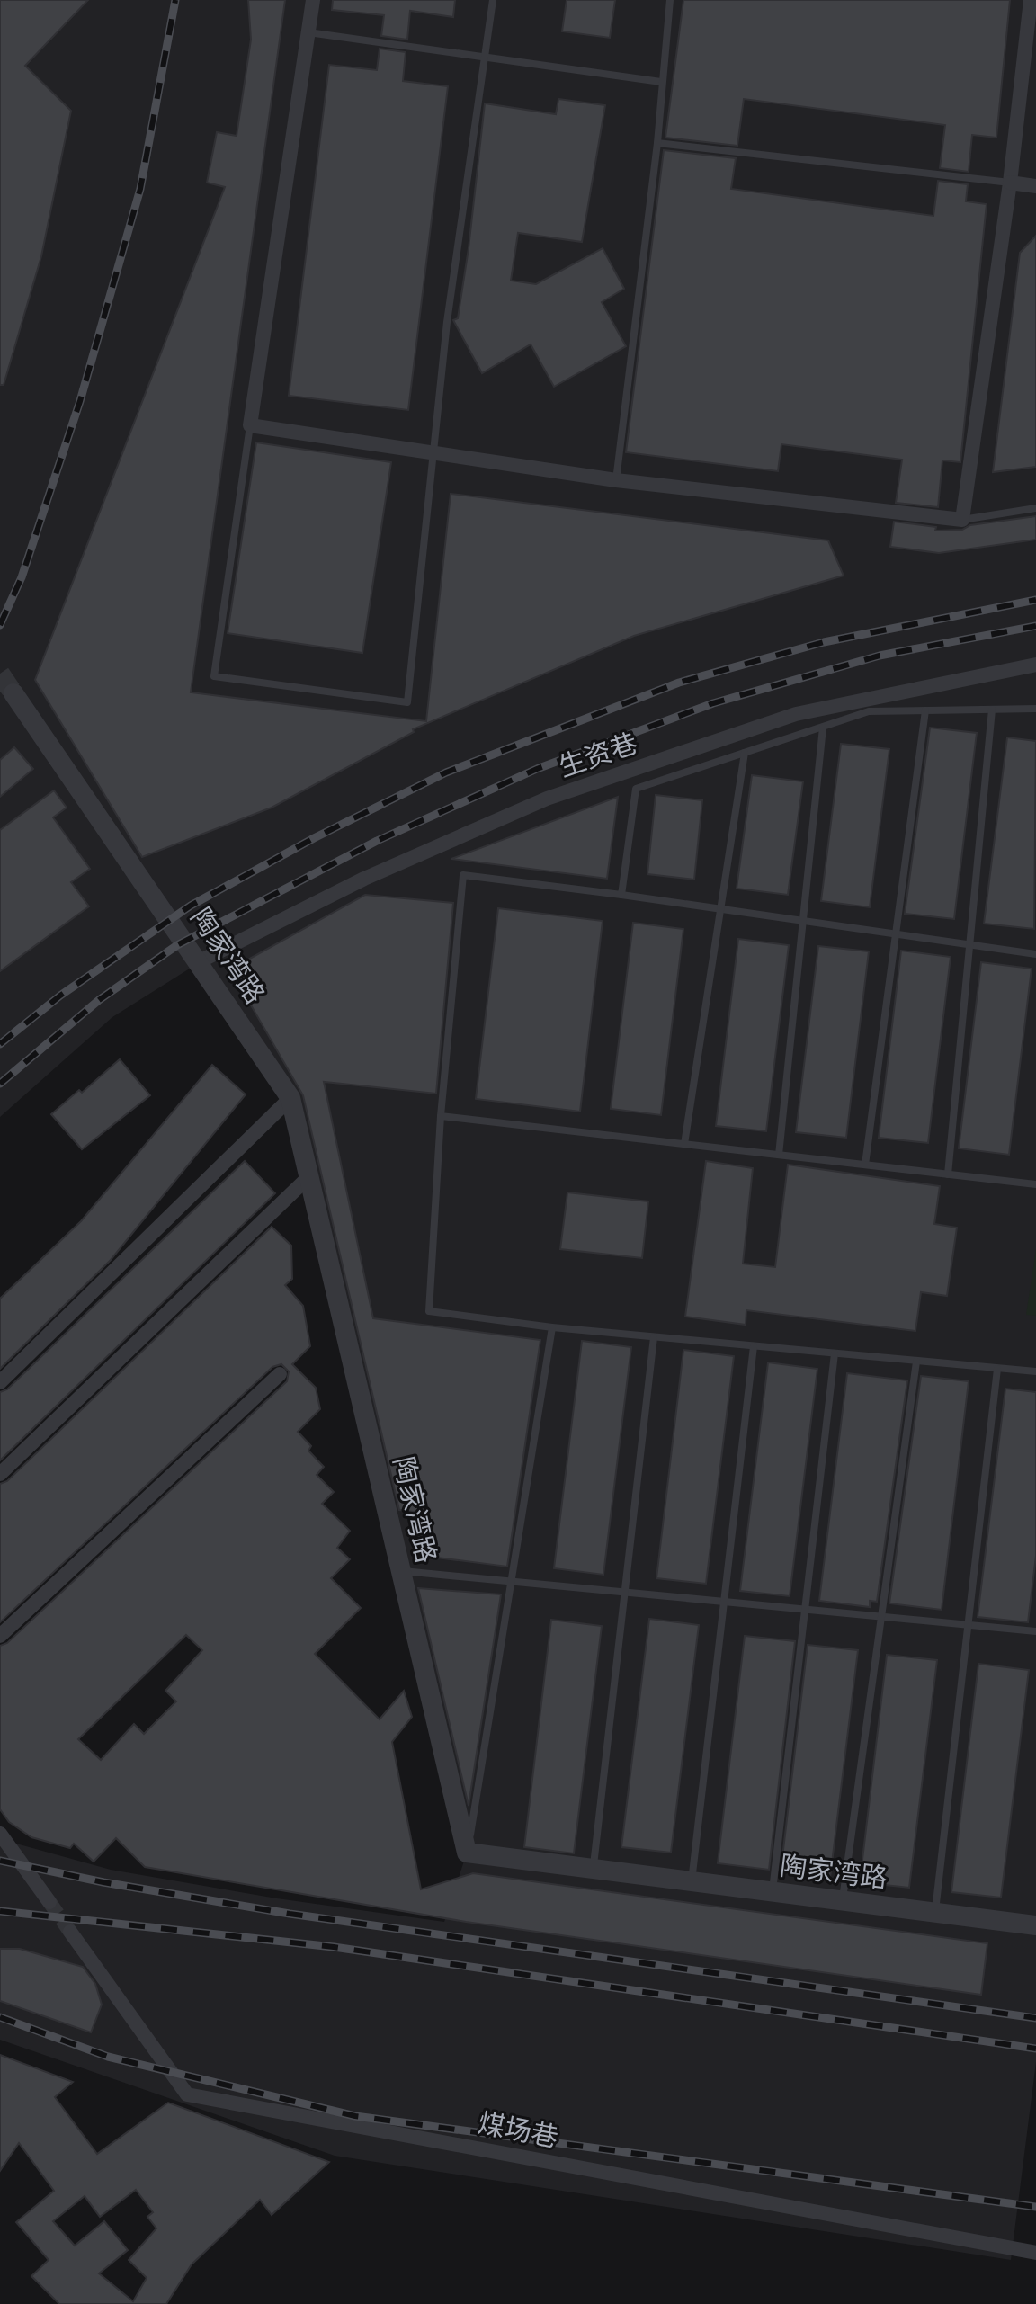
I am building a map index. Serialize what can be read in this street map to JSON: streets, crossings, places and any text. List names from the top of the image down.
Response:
{
  "streets": {
    "street": ["生资巷", "陶家湾路", "煤场巷"]
  },
  "crossings": [
    ["生资巷", "陶家湾路"]
  ]
}
